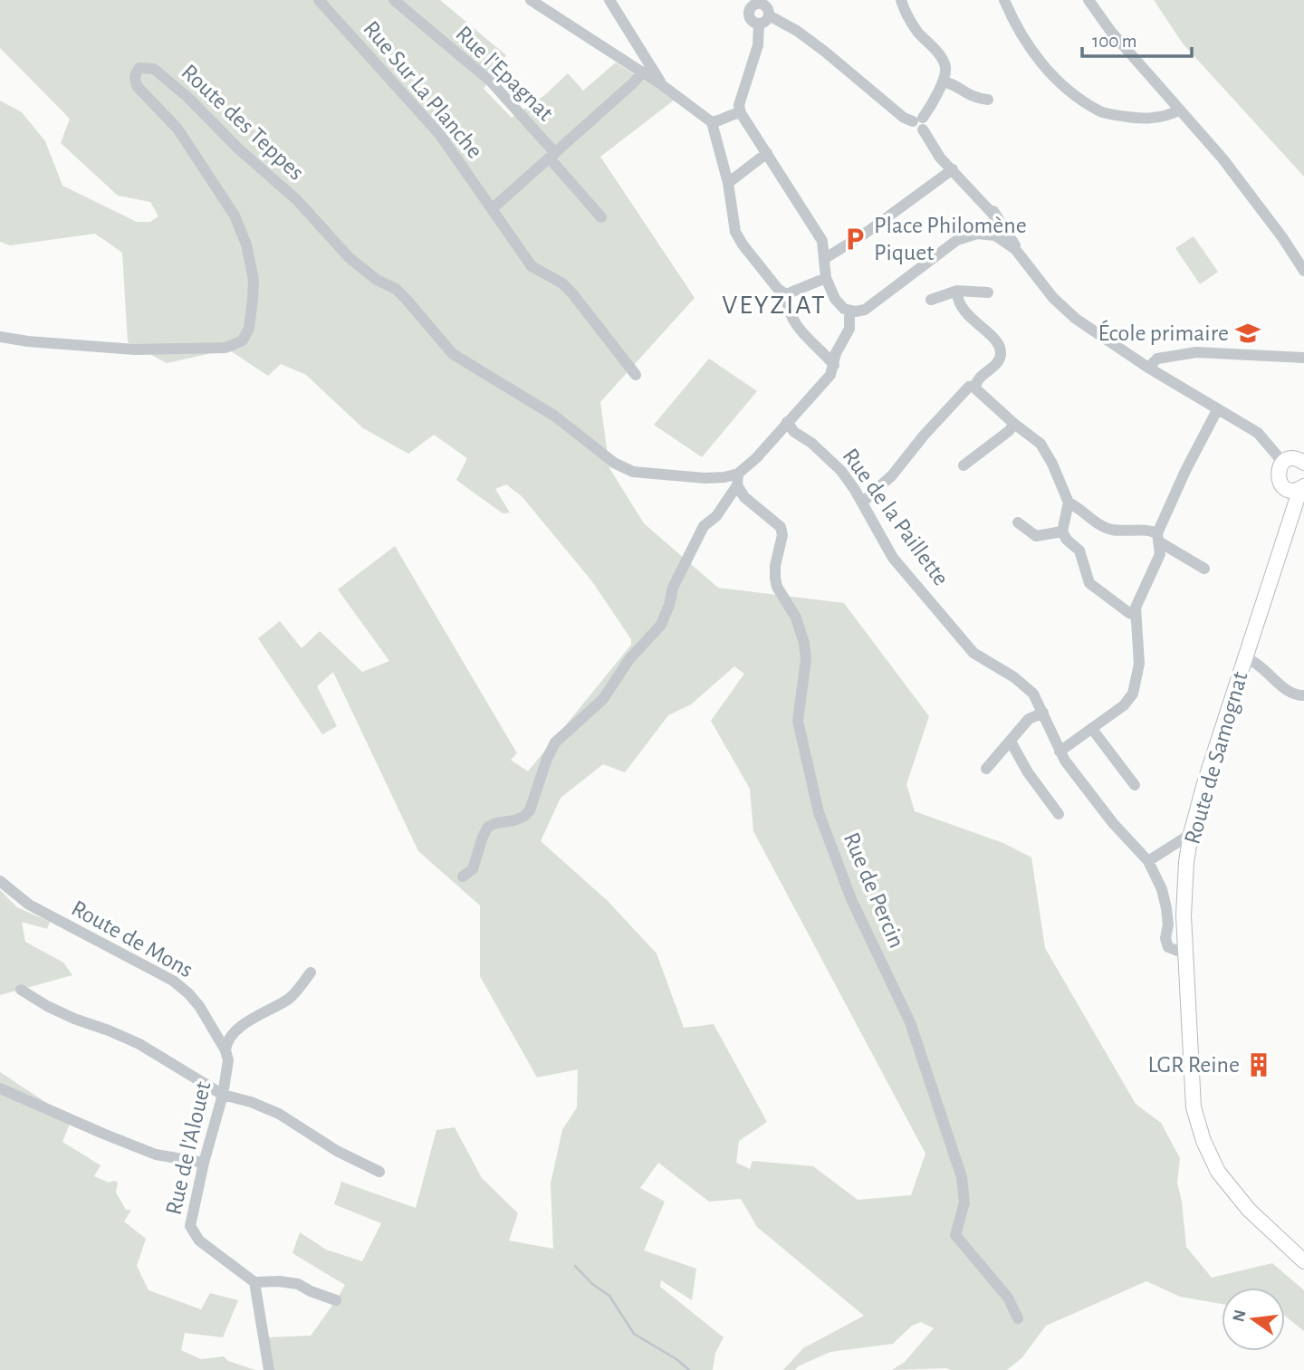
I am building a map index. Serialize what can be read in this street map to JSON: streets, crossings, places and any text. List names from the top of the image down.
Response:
{
  "streets": {
    "main road": ["Route de Samognat"],
    "street": [
      "Rue l'Epagnat",
      "Rue Sur La Planche",
      "Route des Teppes",
      "Rue de la Paillette",
      "Rue de Percin",
      "Route de Mons",
      "Rue de l'Alouet"
    ]
  },
  "crossings": [
    ["Route des Teppes", "Rue de Percin"],
    ["Rue de la Paillette", "Route de Samognat"],
    ["Route de Mons", "Rue de l'Alouet"]
  ],
  "districts": ["VEYZIAT"],
  "places": {
    "parking": ["Place Philomène Piquet"],
    "school or university": ["École primaire"],
    "building": ["LGR Reine"]
  },
  "scale_bar": "100 m",
  "north": "left"
}
